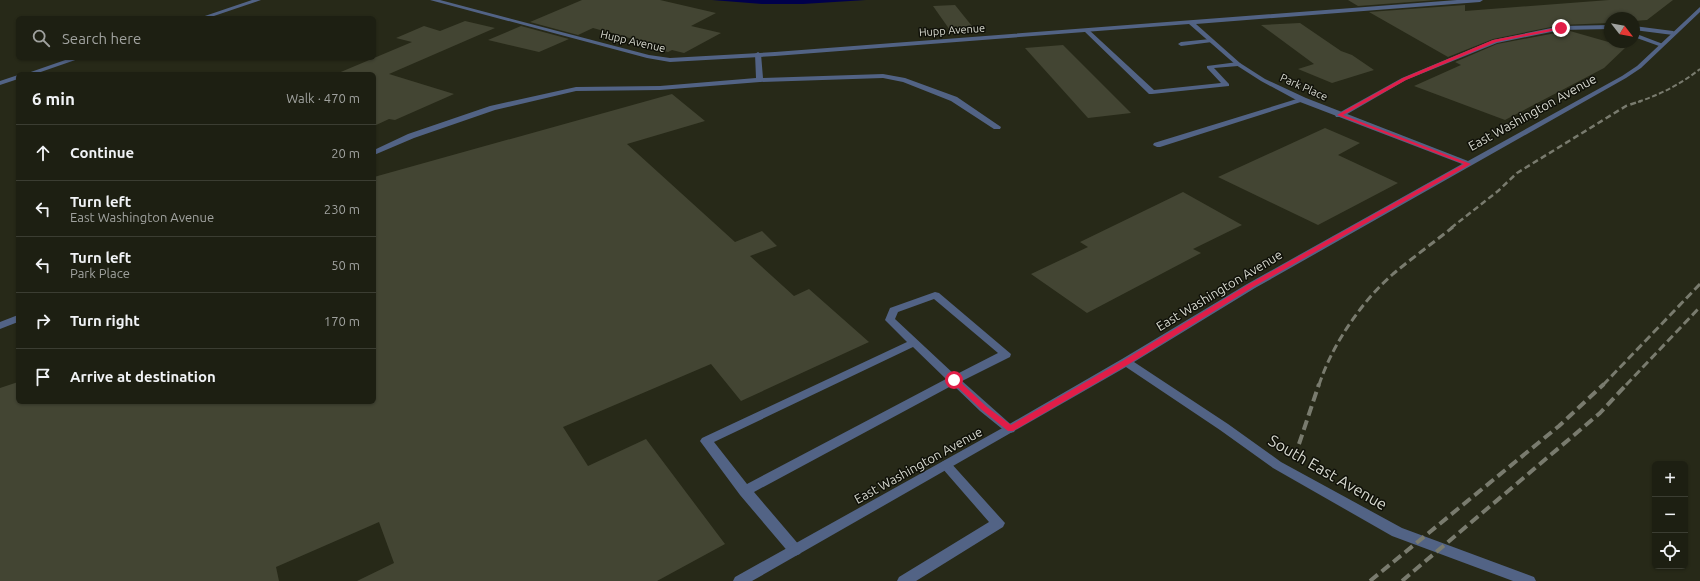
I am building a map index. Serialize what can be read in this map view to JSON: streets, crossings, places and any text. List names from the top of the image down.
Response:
{
  "streets": {
    "street": [
      "Hupp Avenue",
      "Park Place",
      "East Washington Avenue",
      "South East Avenue"
    ]
  },
  "crossings": [
    ["Hupp Avenue", "Park Place"],
    ["Park Place", "East Washington Avenue"],
    ["East Washington Avenue", "South East Avenue"]
  ],
  "north": "bottom right",
  "page": {
    "search": "Search here",
    "heading": ["6 min", "Walk · 470 m"],
    "list": [
      ["Continue", "20 m"],
      ["Turn left", "East Washington Avenue", "230 m"],
      ["Turn left", "Park Place", "50 m"],
      ["Turn right", "170 m"],
      "Arrive at destination"
    ],
    "map_buttons": ["+", "−"]
  }
}
